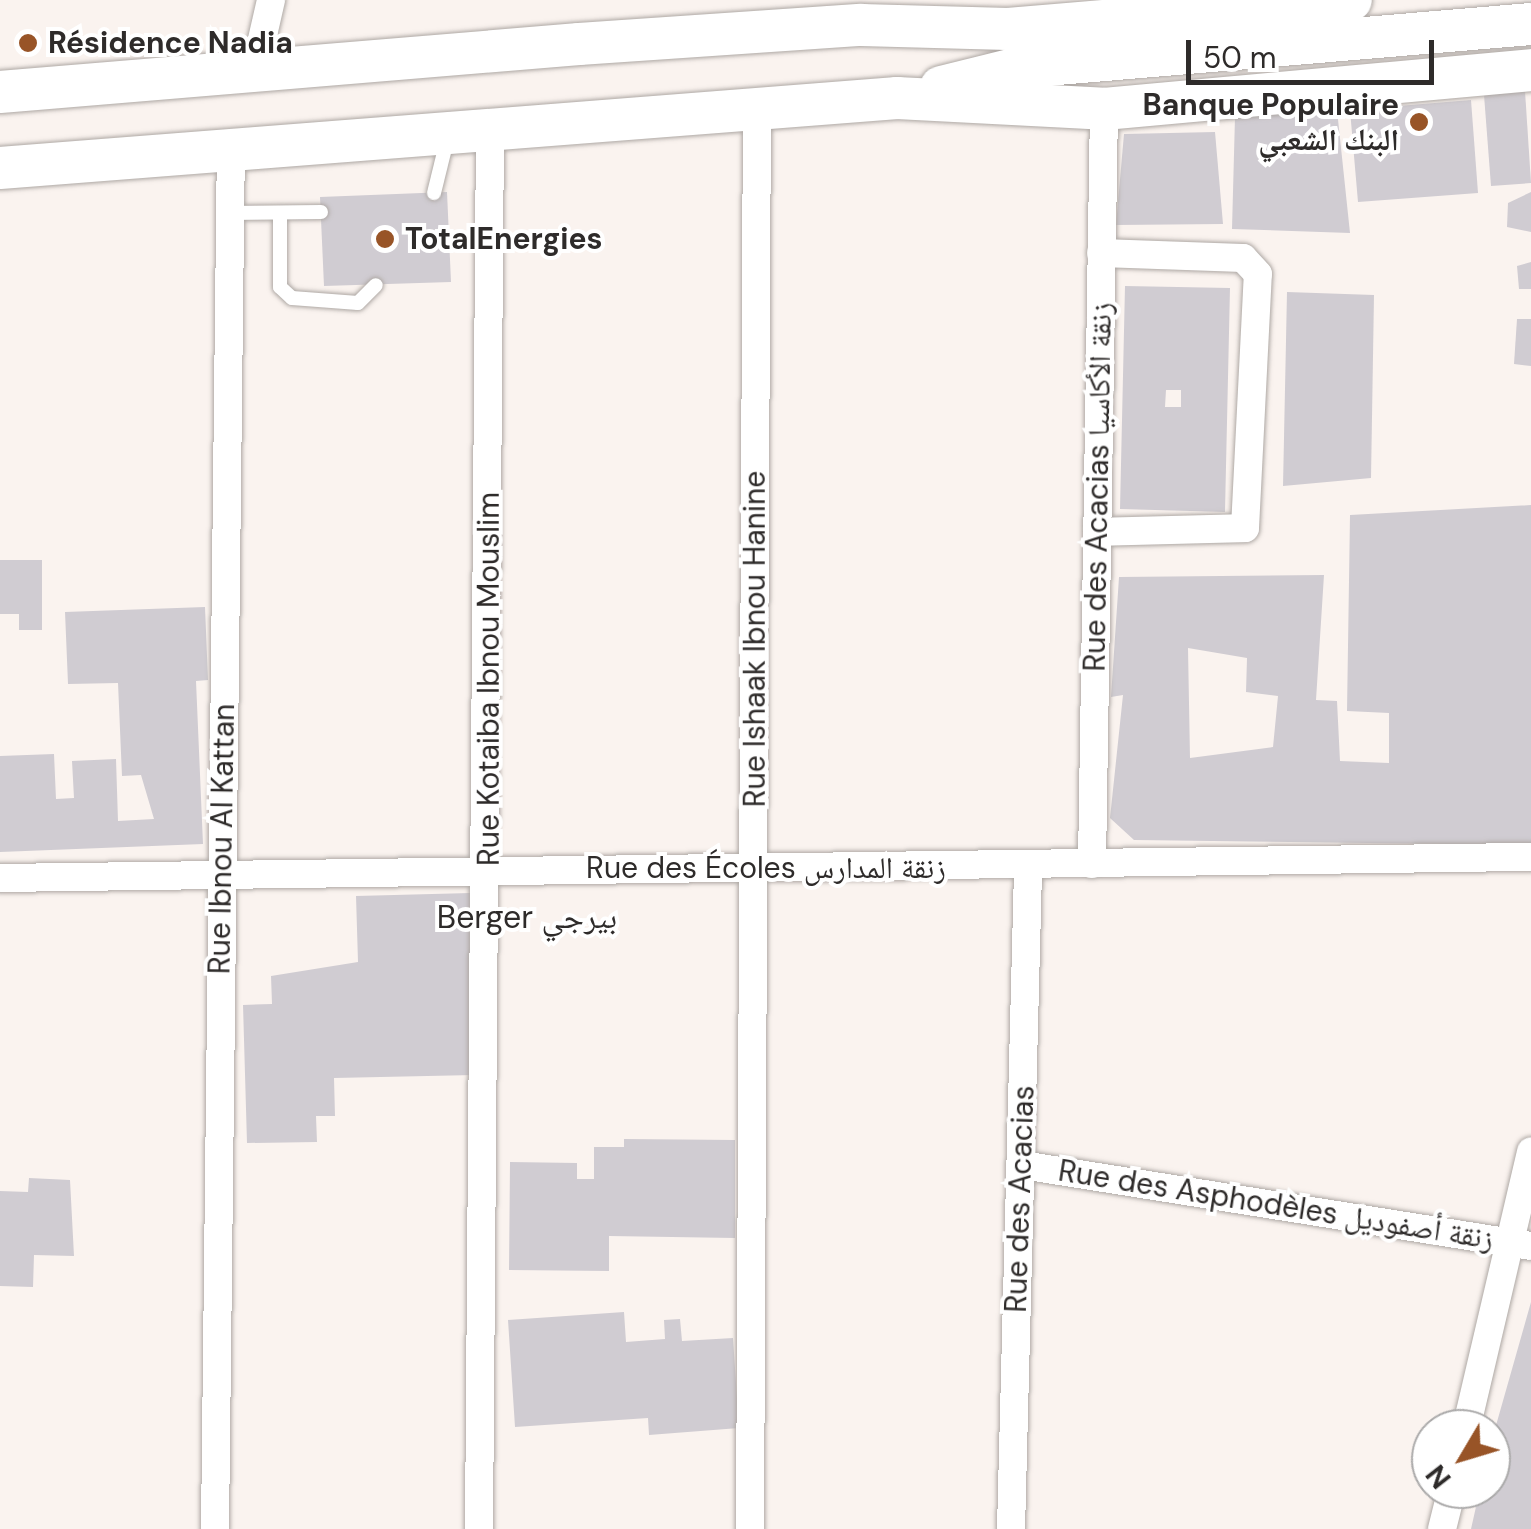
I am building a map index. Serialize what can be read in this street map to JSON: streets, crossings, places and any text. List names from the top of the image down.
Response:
{
  "streets": {
    "street": [
      "Rue des Acacias زنقة الأكاسيا",
      "Rue Ishaak Ibnou Hanine",
      "Rue Kotaiba Ibnou Mouslim",
      "Rue Ibnou Al Kattan",
      "Rue des Écoles زنقة المدارس",
      "Rue des Acacias",
      "Rue des Asphodèles زنقة أصفوديل"
    ]
  },
  "crossings": [
    ["Rue des Acacias زنقة الأكاسيا", "Rue des Écoles زنقة المدارس"],
    ["Rue Ishaak Ibnou Hanine", "Rue des Écoles زنقة المدارس"],
    ["Rue Kotaiba Ibnou Mouslim", "Rue des Écoles زنقة المدارس"],
    ["Rue Ibnou Al Kattan", "Rue des Écoles زنقة المدارس"],
    ["Rue des Écoles زنقة المدارس", "Rue des Acacias"],
    ["Rue des Acacias", "Rue des Asphodèles زنقة أصفوديل"]
  ],
  "districts": ["Berger بيرجي"],
  "places": ["Résidence Nadia", "Banque Populaire البنك الشعبي", "TotalEnergies"],
  "scale_bar": "50 m",
  "north": "bottom left"
}
